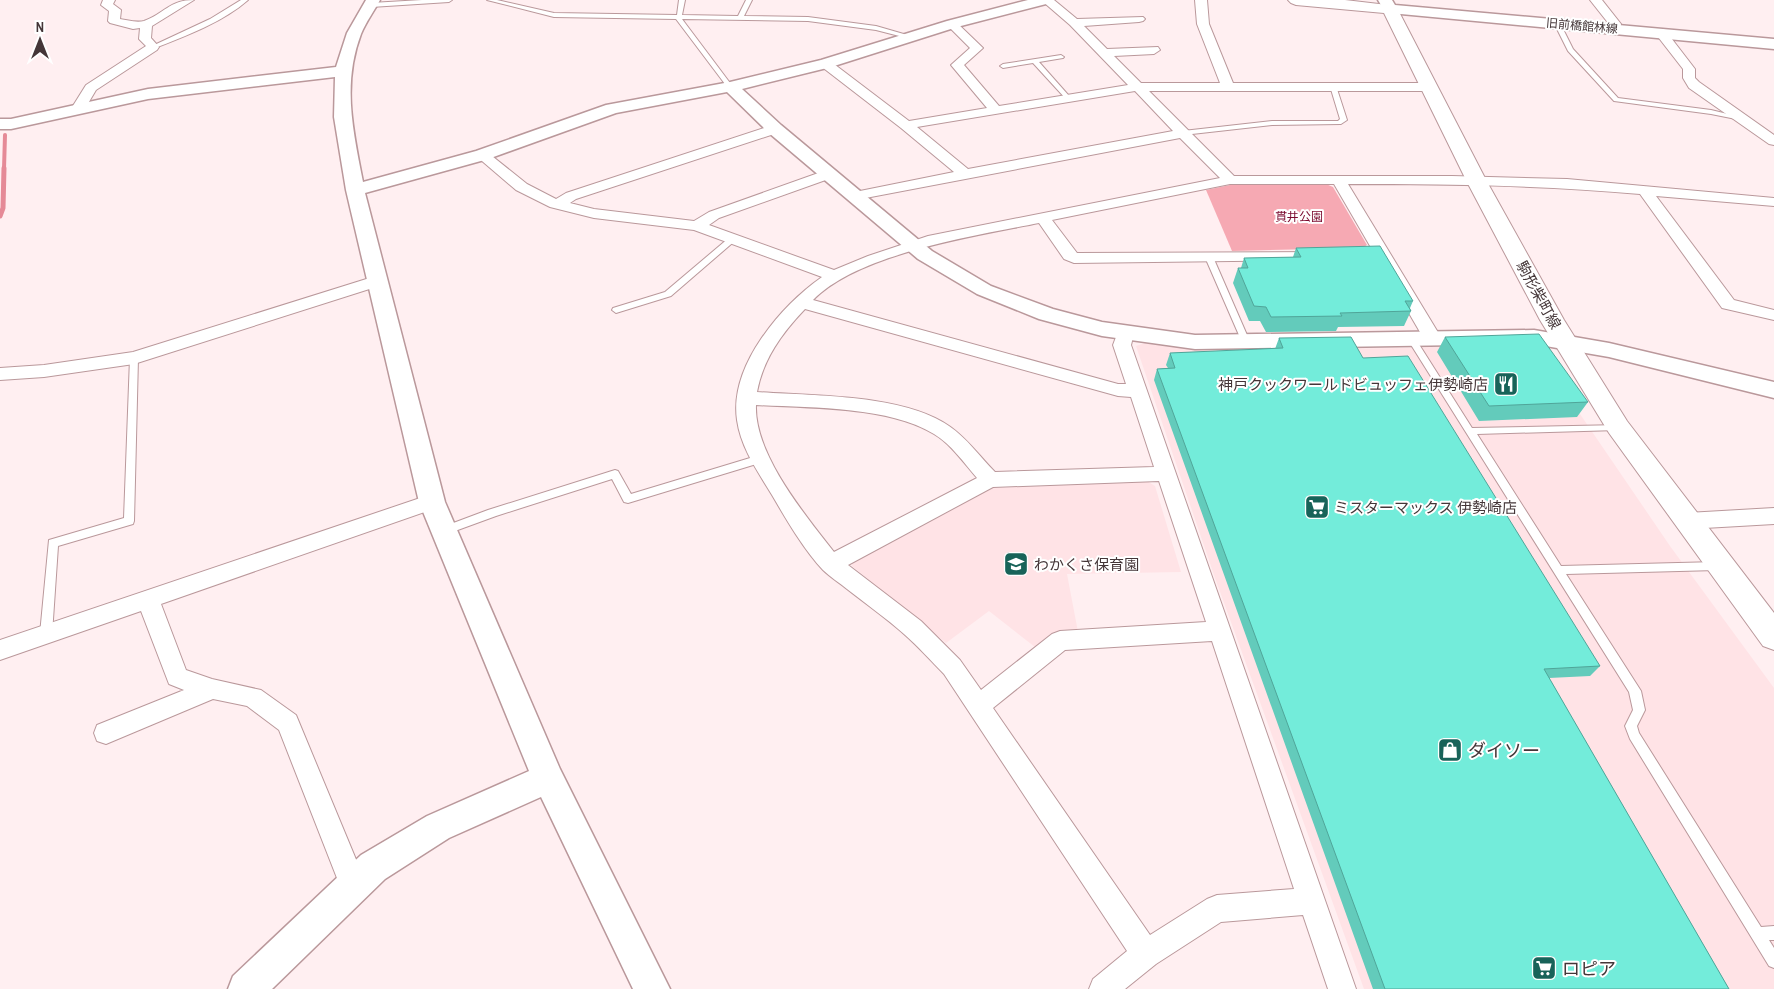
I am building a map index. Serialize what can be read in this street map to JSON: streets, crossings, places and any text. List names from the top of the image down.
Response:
{
  "streets": {
    "main road": ["駒形柴町線"],
    "street": ["旧前橋館林線"]
  },
  "crossings": [
    ["旧前橋館林線", "駒形柴町線"]
  ],
  "parks": ["貫井公園"],
  "places": {
    "restaurant": ["神戸クックワールドビュッフェ伊勢崎店"],
    "supermarket": ["ミスターマックス 伊勢崎店", "ロピア"],
    "school or university": ["わかくさ保育園"],
    "shop": ["ダイソー"]
  },
  "north": "top"
}
